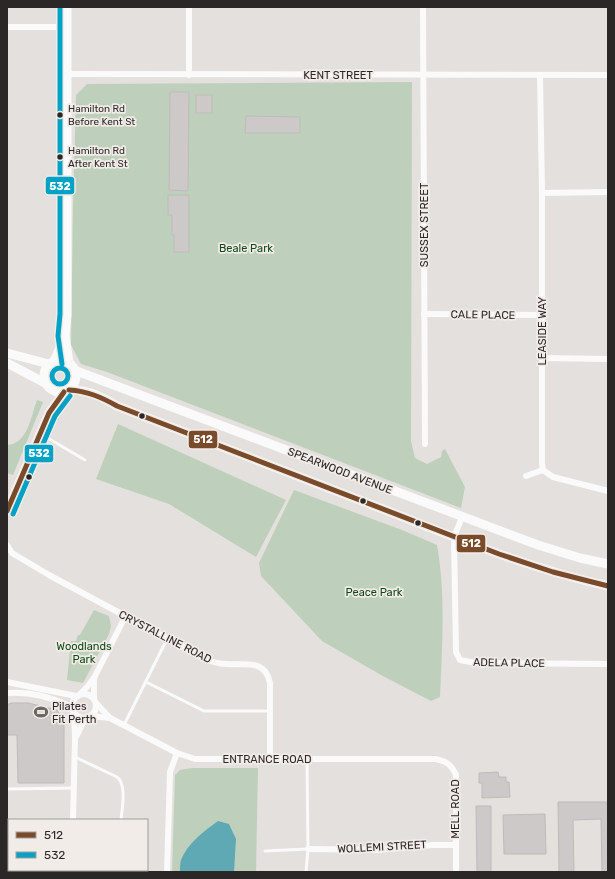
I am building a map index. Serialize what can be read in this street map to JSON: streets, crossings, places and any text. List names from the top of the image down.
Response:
{
  "streets": {
    "main road": ["SPEARWOOD AVENUE"],
    "street": [
      "KENT STREET",
      "SUSSEX STREET",
      "CALE PLACE",
      "LEASIDE WAY",
      "CRYSTALLINE ROAD",
      "ADELA PLACE",
      "ENTRANCE ROAD",
      "MELL ROAD",
      "WOLLEMI STREET"
    ]
  },
  "crossings": [
    ["KENT STREET", "SUSSEX STREET"],
    ["KENT STREET", "LEASIDE WAY"],
    ["SUSSEX STREET", "CALE PLACE"],
    ["CALE PLACE", "LEASIDE WAY"],
    ["SPEARWOOD AVENUE", "ADELA PLACE"],
    ["CRYSTALLINE ROAD", "ENTRANCE ROAD"],
    ["ENTRANCE ROAD", "MELL ROAD"],
    ["MELL ROAD", "WOLLEMI STREET"]
  ],
  "parks": ["Beale Park", "Peace Park", "Woodlands Park"],
  "places": {
    "other": ["Hamilton Rd Before Kent St", "Hamilton Rd After Kent St"],
    "sports": ["Pilates Fit Perth"]
  },
  "lines": ["transit line 532", "transit line 512"],
  "legend": ["512", "532"]
}
